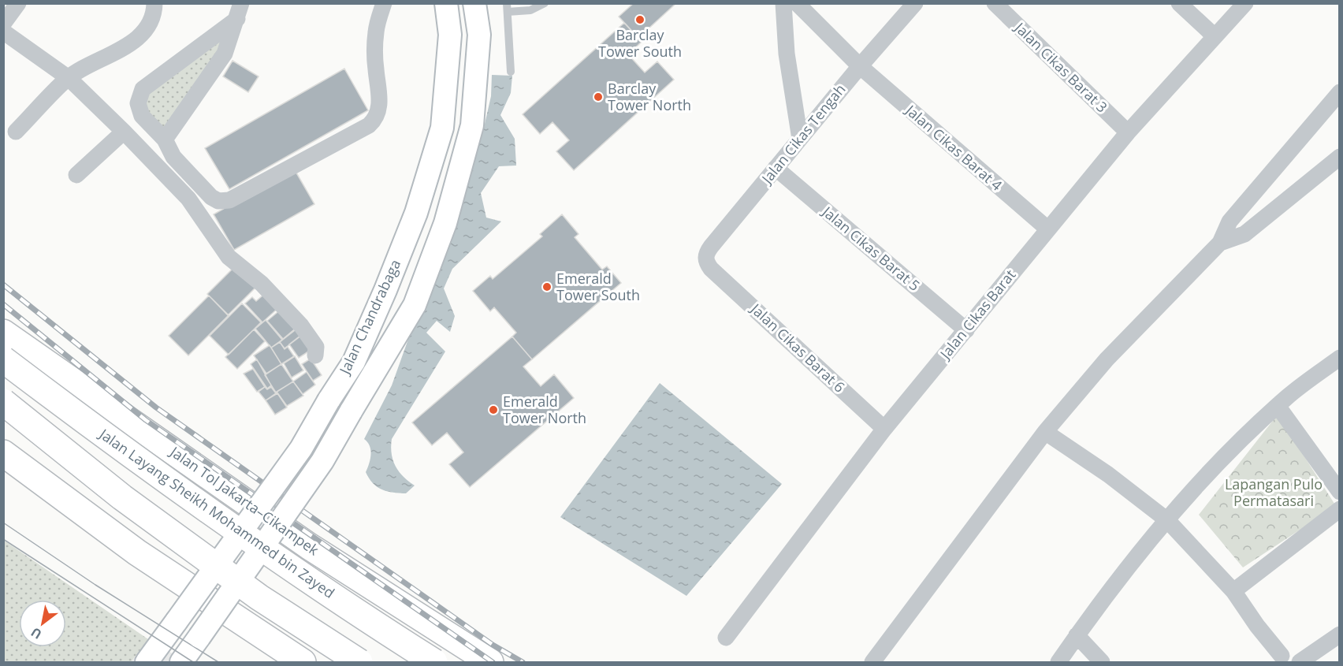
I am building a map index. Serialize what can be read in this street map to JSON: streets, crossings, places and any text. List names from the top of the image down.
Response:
{
  "streets": {
    "highway": ["Jalan Tol Jakarta–Cikampek", "Jalan Layang Sheikh Mohammed bin Zayed"],
    "street": [
      "Jalan Cikas Barat 3",
      "Jalan Cikas Tengah",
      "Jalan Cikas Barat 4",
      "Jalan Cikas Barat 5",
      "Jalan Cikas Barat",
      "Jalan Chandrabaga",
      "Jalan Cikas Barat 6"
    ]
  },
  "crossings": [
    ["Jalan Cikas Barat 3", "Jalan Cikas Barat"],
    ["Jalan Cikas Tengah", "Jalan Cikas Barat 4"],
    ["Jalan Cikas Tengah", "Jalan Cikas Barat 5"],
    ["Jalan Cikas Tengah", "Jalan Cikas Barat 6"],
    ["Jalan Cikas Barat 4", "Jalan Cikas Barat"],
    ["Jalan Cikas Barat 5", "Jalan Cikas Barat"],
    ["Jalan Cikas Barat", "Jalan Cikas Barat 6"]
  ],
  "parks": ["Lapangan Pulo Permatasari"],
  "places": [
    "Barclay Tower South",
    "Barclay Tower North",
    "Emerald Tower South",
    "Emerald Tower North"
  ],
  "north": "bottom left"
}
